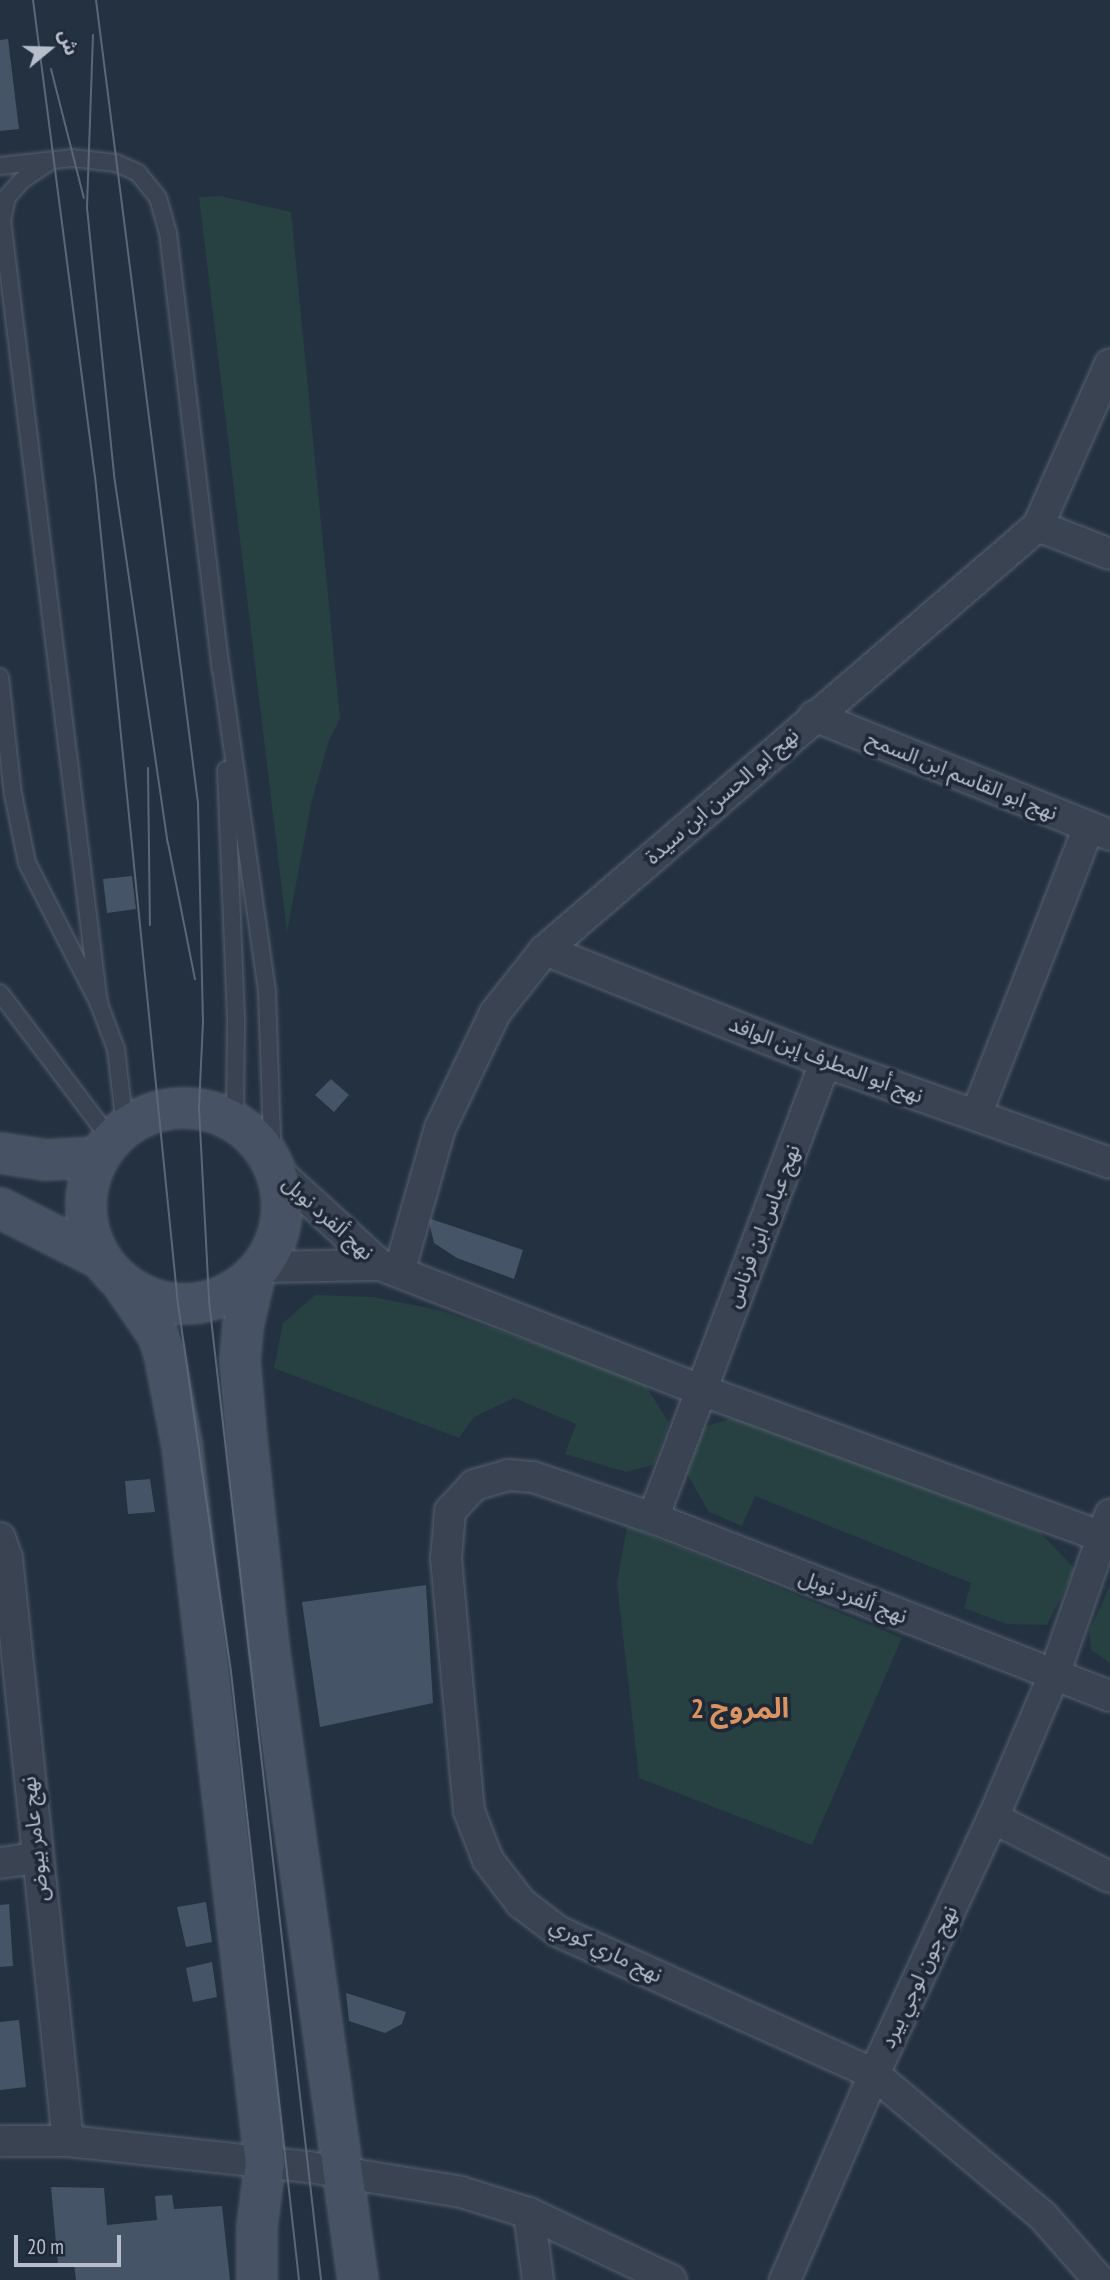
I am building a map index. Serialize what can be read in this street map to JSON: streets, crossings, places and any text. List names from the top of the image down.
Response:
{
  "streets": {
    "street": [
      "نهج ابو القاسم ابن السمح",
      "نهج ابو الحسن ابن سيدة",
      "نهج أبو المطرف إبن الوافد",
      "نهج ألفرد نوبل",
      "نهج عباس ابن فرناس",
      "نهج عامر بيوض",
      "نهج ماري كوري",
      "نهج جون لوجي بيرد"
    ]
  },
  "crossings": [
    ["نهج ابو القاسم ابن السمح", "نهج ابو الحسن ابن سيدة"],
    ["نهج ابو الحسن ابن سيدة", "نهج أبو المطرف إبن الوافد"],
    ["نهج ابو الحسن ابن سيدة", "نهج ألفرد نوبل"],
    ["نهج أبو المطرف إبن الوافد", "نهج عباس ابن فرناس"],
    ["نهج ألفرد نوبل", "نهج عباس ابن فرناس"],
    ["نهج ألفرد نوبل", "نهج ماري كوري"],
    ["نهج ألفرد نوبل", "نهج جون لوجي بيرد"],
    ["نهج ماري كوري", "نهج جون لوجي بيرد"]
  ],
  "districts": ["المروج 2"],
  "scale_bar": "20 m",
  "north": "right"
}
